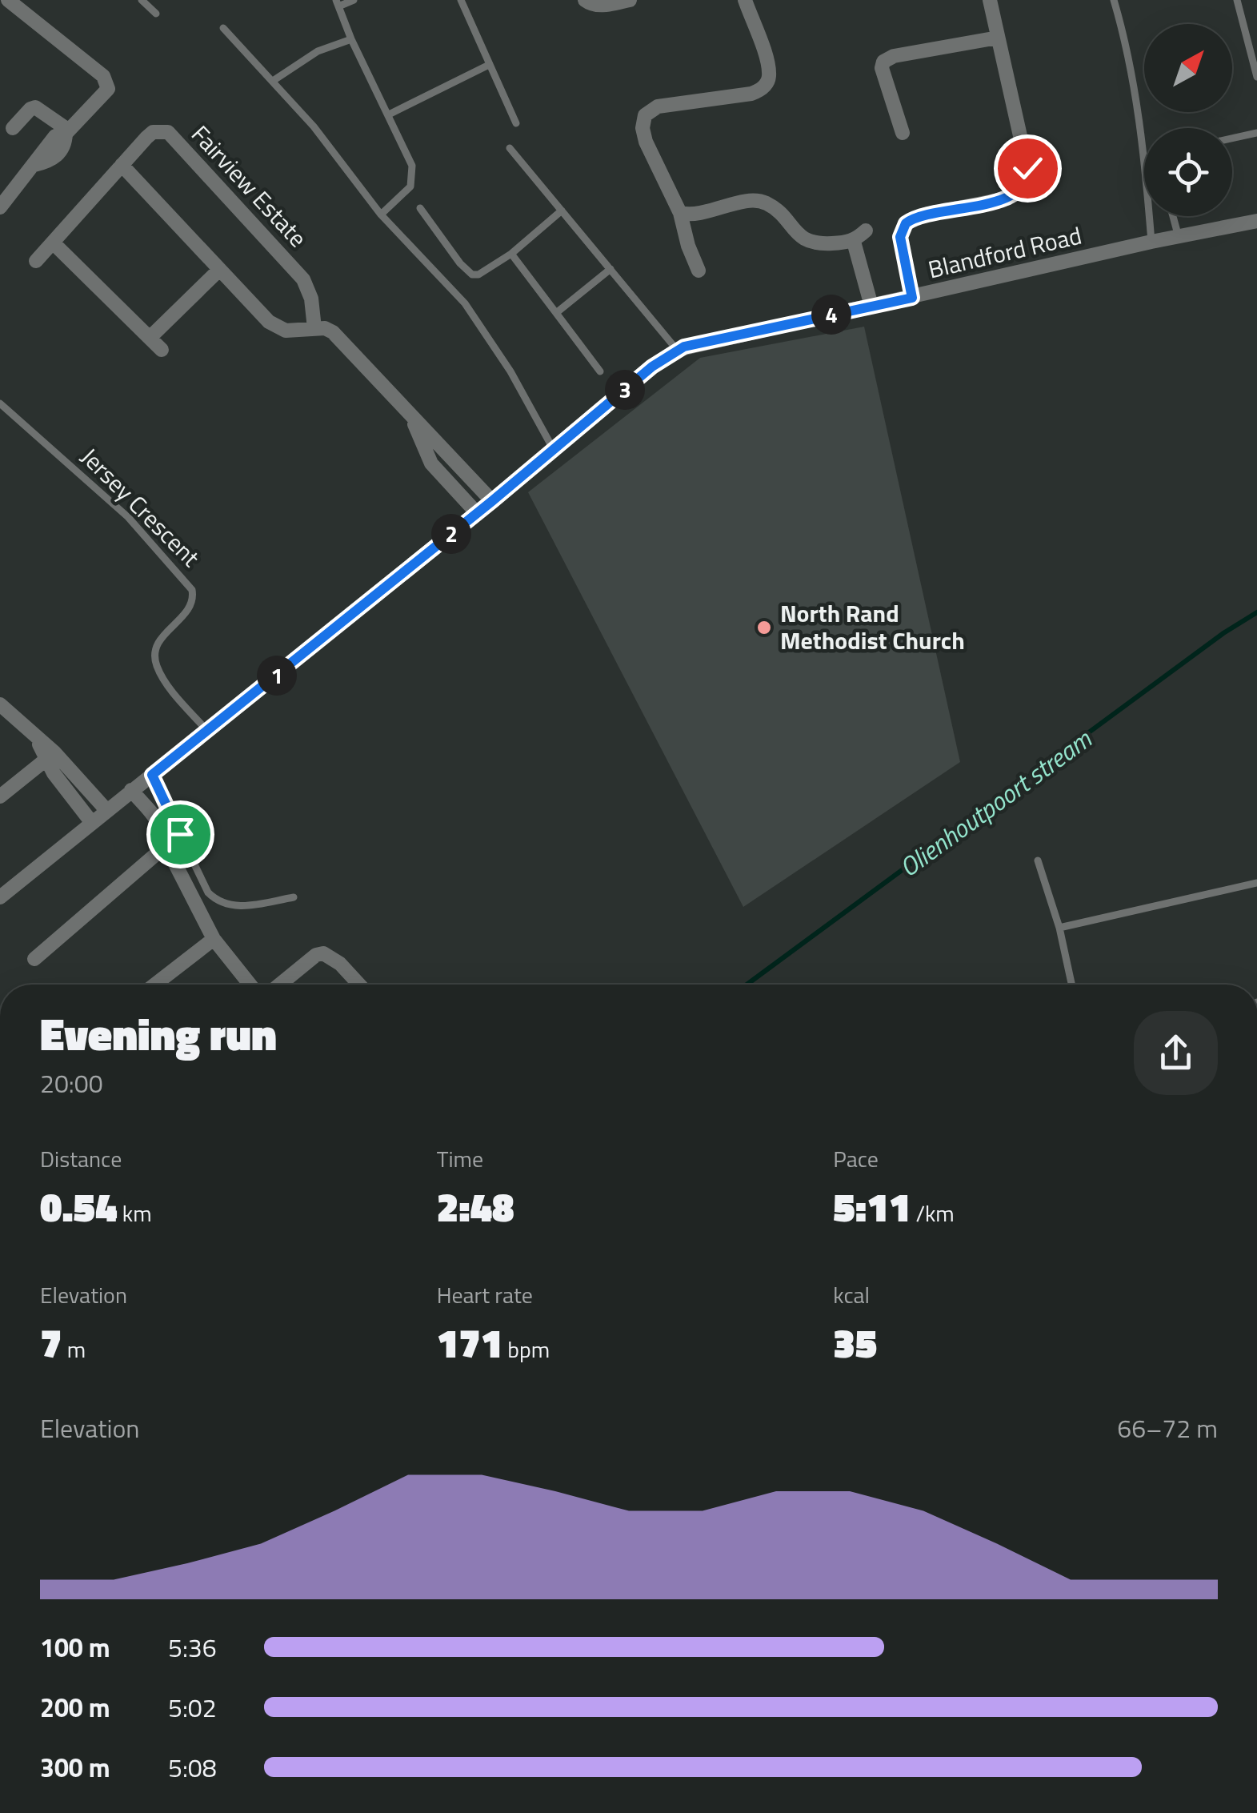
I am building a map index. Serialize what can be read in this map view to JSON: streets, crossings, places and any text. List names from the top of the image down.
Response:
{
  "streets": {
    "street": ["Fairview Estate", "Blandford Road"],
    "lane": ["Jersey Crescent"]
  },
  "crossings": [
    ["Blandford Road", "Jersey Crescent"]
  ],
  "water": ["Olienhoutpoort stream"],
  "places": ["North Rand Methodist Church"],
  "north": "top right",
  "page": {
    "pins": [
      "4",
      "3",
      "2",
      "1"
    ],
    "heading": ["Evening run", "20:00"],
    "stats": [
      ["Distance", "0.54 km"],
      ["Time", "2:48"],
      ["Pace", "5:11 /km"],
      ["Elevation", "7 m"],
      ["Heart rate", "171 bpm"],
      ["kcal", "35"]
    ],
    "chart": ["Elevation", "66–72 m"],
    "list": [
      {
        "name": "100 m",
        "note": "5:36"
      },
      {
        "name": "200 m",
        "note": "5:02"
      },
      {
        "name": "300 m",
        "note": "5:08"
      }
    ]
  }
}
